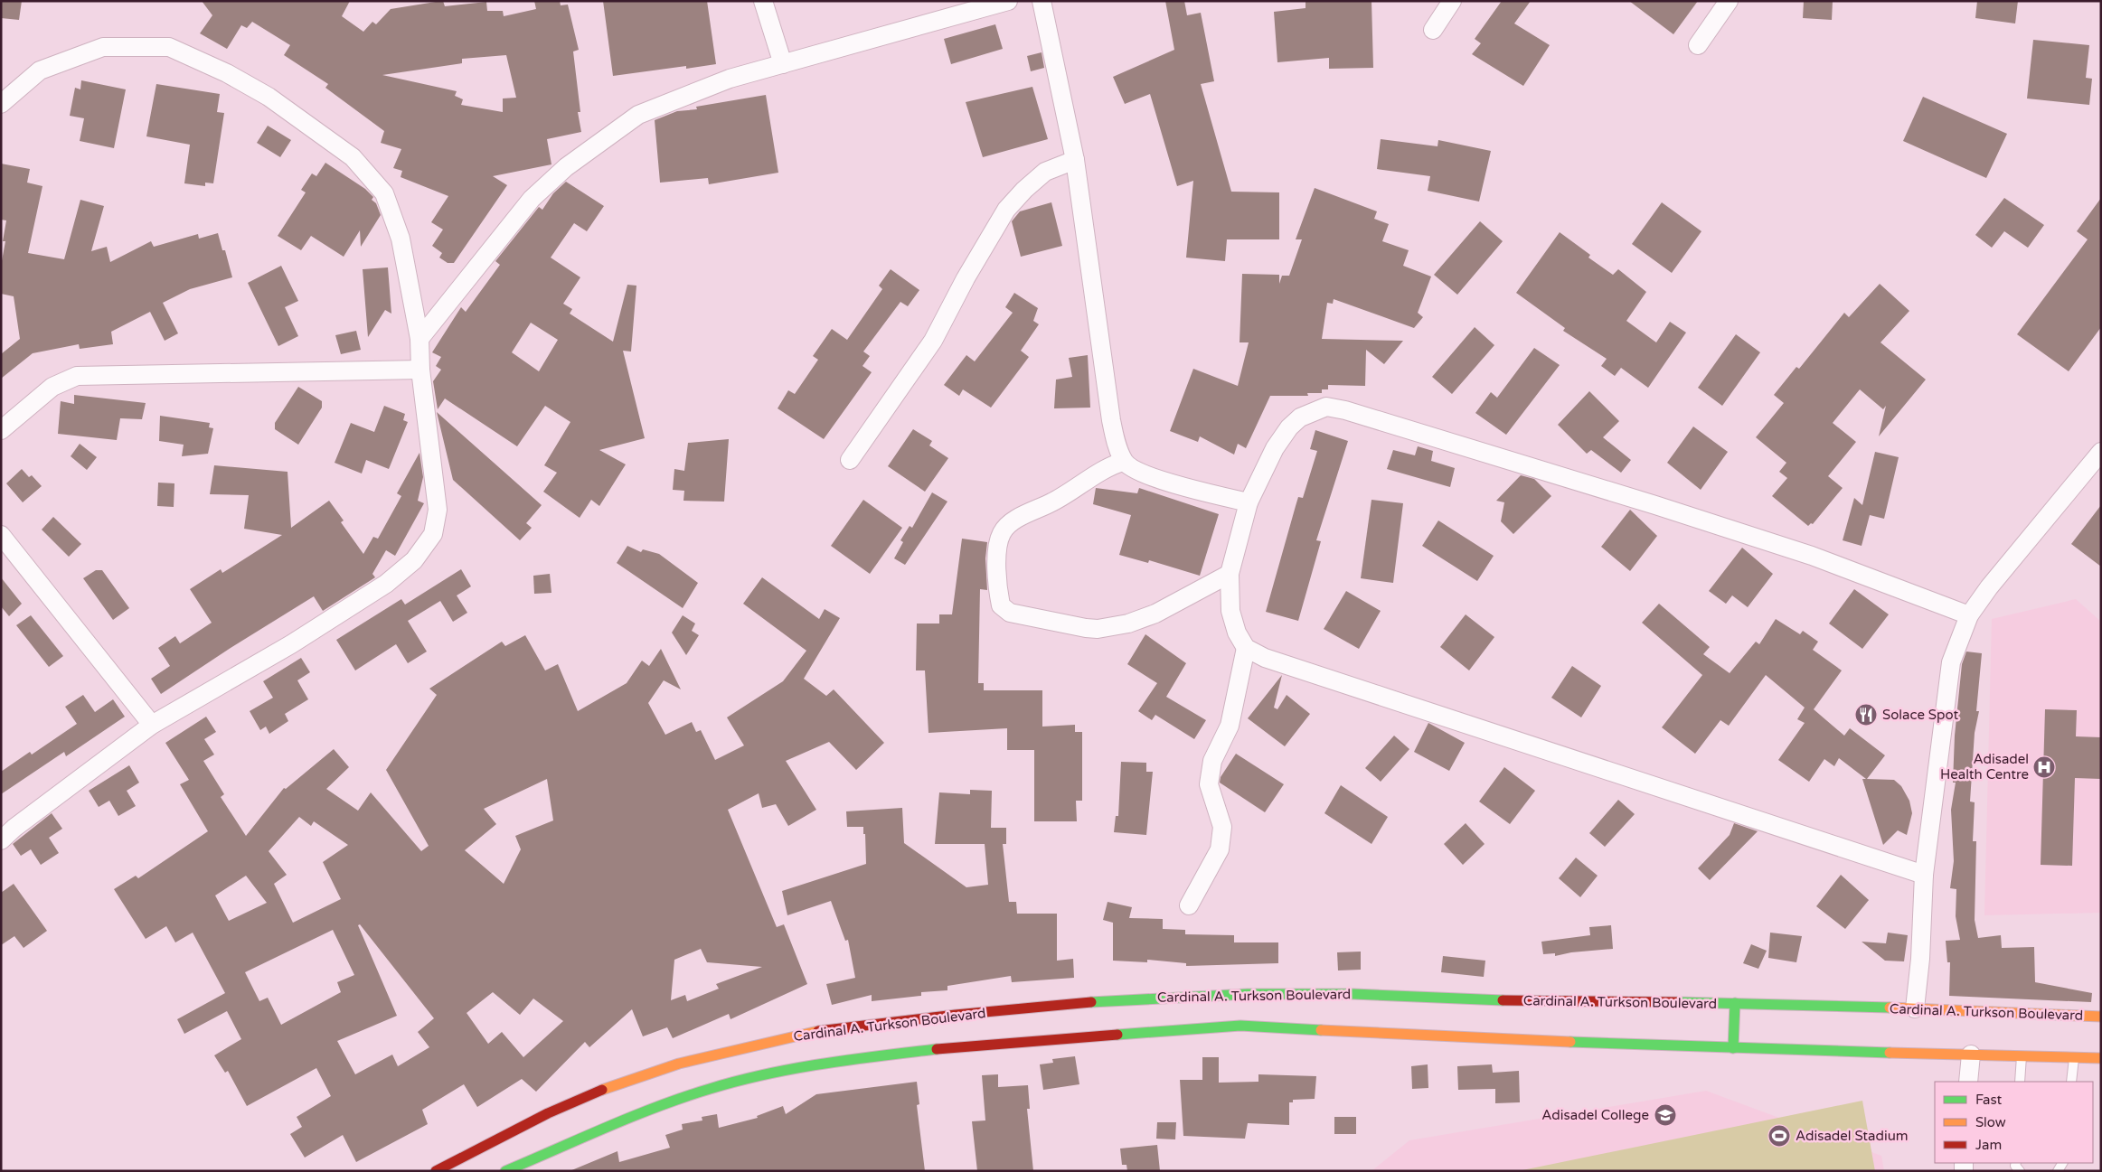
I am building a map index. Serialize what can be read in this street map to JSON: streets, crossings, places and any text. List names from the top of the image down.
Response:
{
  "streets": {
    "street": ["Cardinal A. Turkson Boulevard"]
  },
  "places": {
    "restaurant": ["Solace Spot"],
    "hospital": ["Adisadel Health Centre"],
    "school or university": ["Adisadel College"],
    "sports": ["Adisadel Stadium"]
  },
  "legend": ["Fast", "Slow", "Jam"]
}
